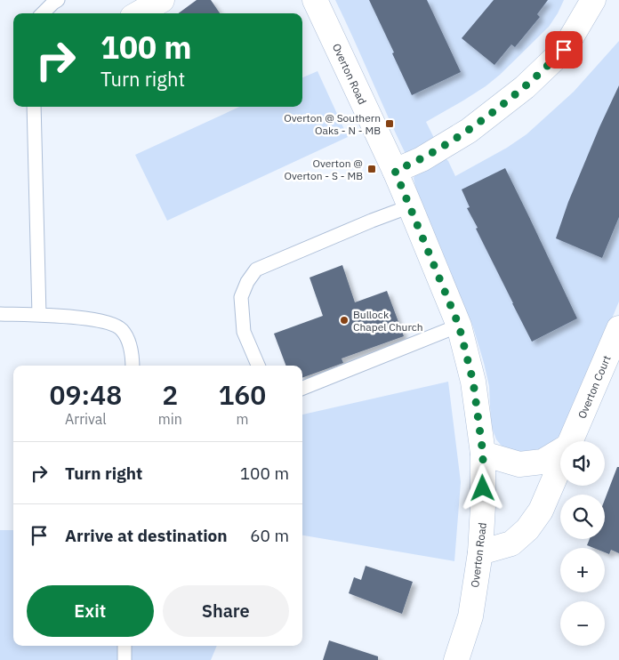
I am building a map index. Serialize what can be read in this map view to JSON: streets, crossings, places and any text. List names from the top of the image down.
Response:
{
  "streets": {
    "street": ["Overton Road", "Overton Court"]
  },
  "crossings": [
    ["Overton Road", "Overton Court"]
  ],
  "places": {
    "transit": ["Overton @ Southern Oaks - N - MB", "Overton @ Overton - S - MB"],
    "other": ["Bullock Chapel Church"]
  },
  "page": {
    "turn": ["100 m", "Turn right"],
    "eta": [
      "09:48",
      "Arrival",
      "2",
      "min",
      "160",
      "m"
    ],
    "map_buttons": ["+", "−"],
    "list": [
      {
        "name": "Turn right",
        "value": "100 m"
      },
      {
        "name": "Arrive at destination",
        "value": "60 m"
      }
    ],
    "buttons": ["Exit", "Share"]
  }
}
